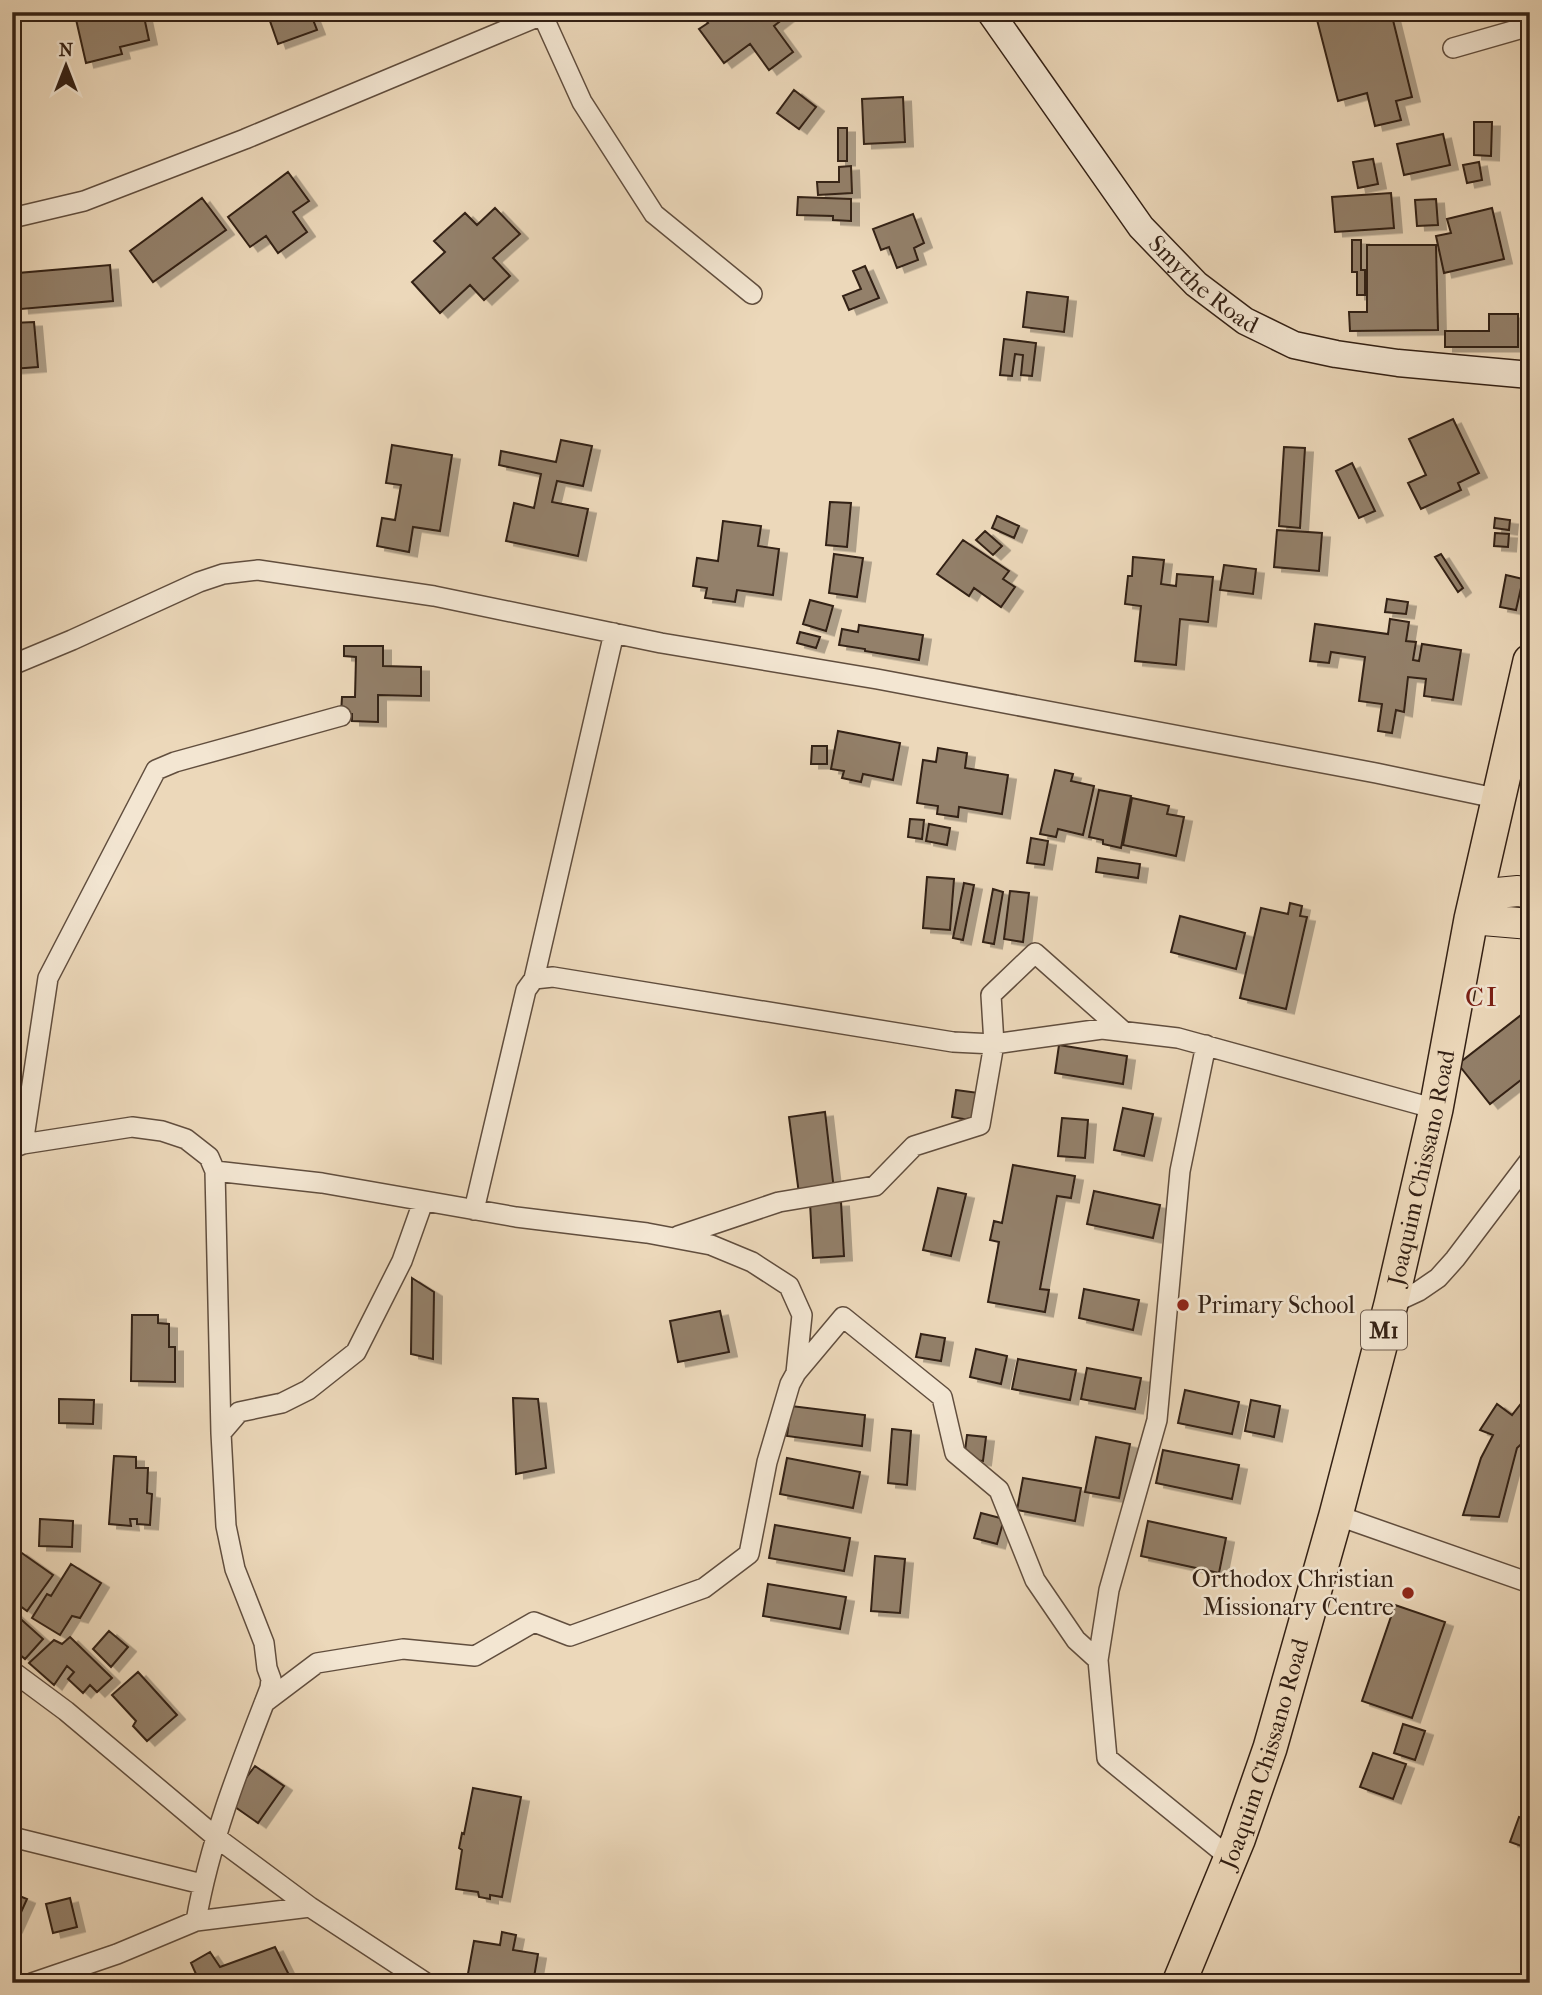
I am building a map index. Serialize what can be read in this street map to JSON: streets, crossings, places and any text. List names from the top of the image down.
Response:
{
  "streets": {
    "highway": ["Joaquim Chissano Road", "M1"],
    "street": ["Smythe Road"]
  },
  "districts": ["CI"],
  "places": ["Primary School", "Orthodox Christian Missionary Centre"],
  "north": "top"
}
